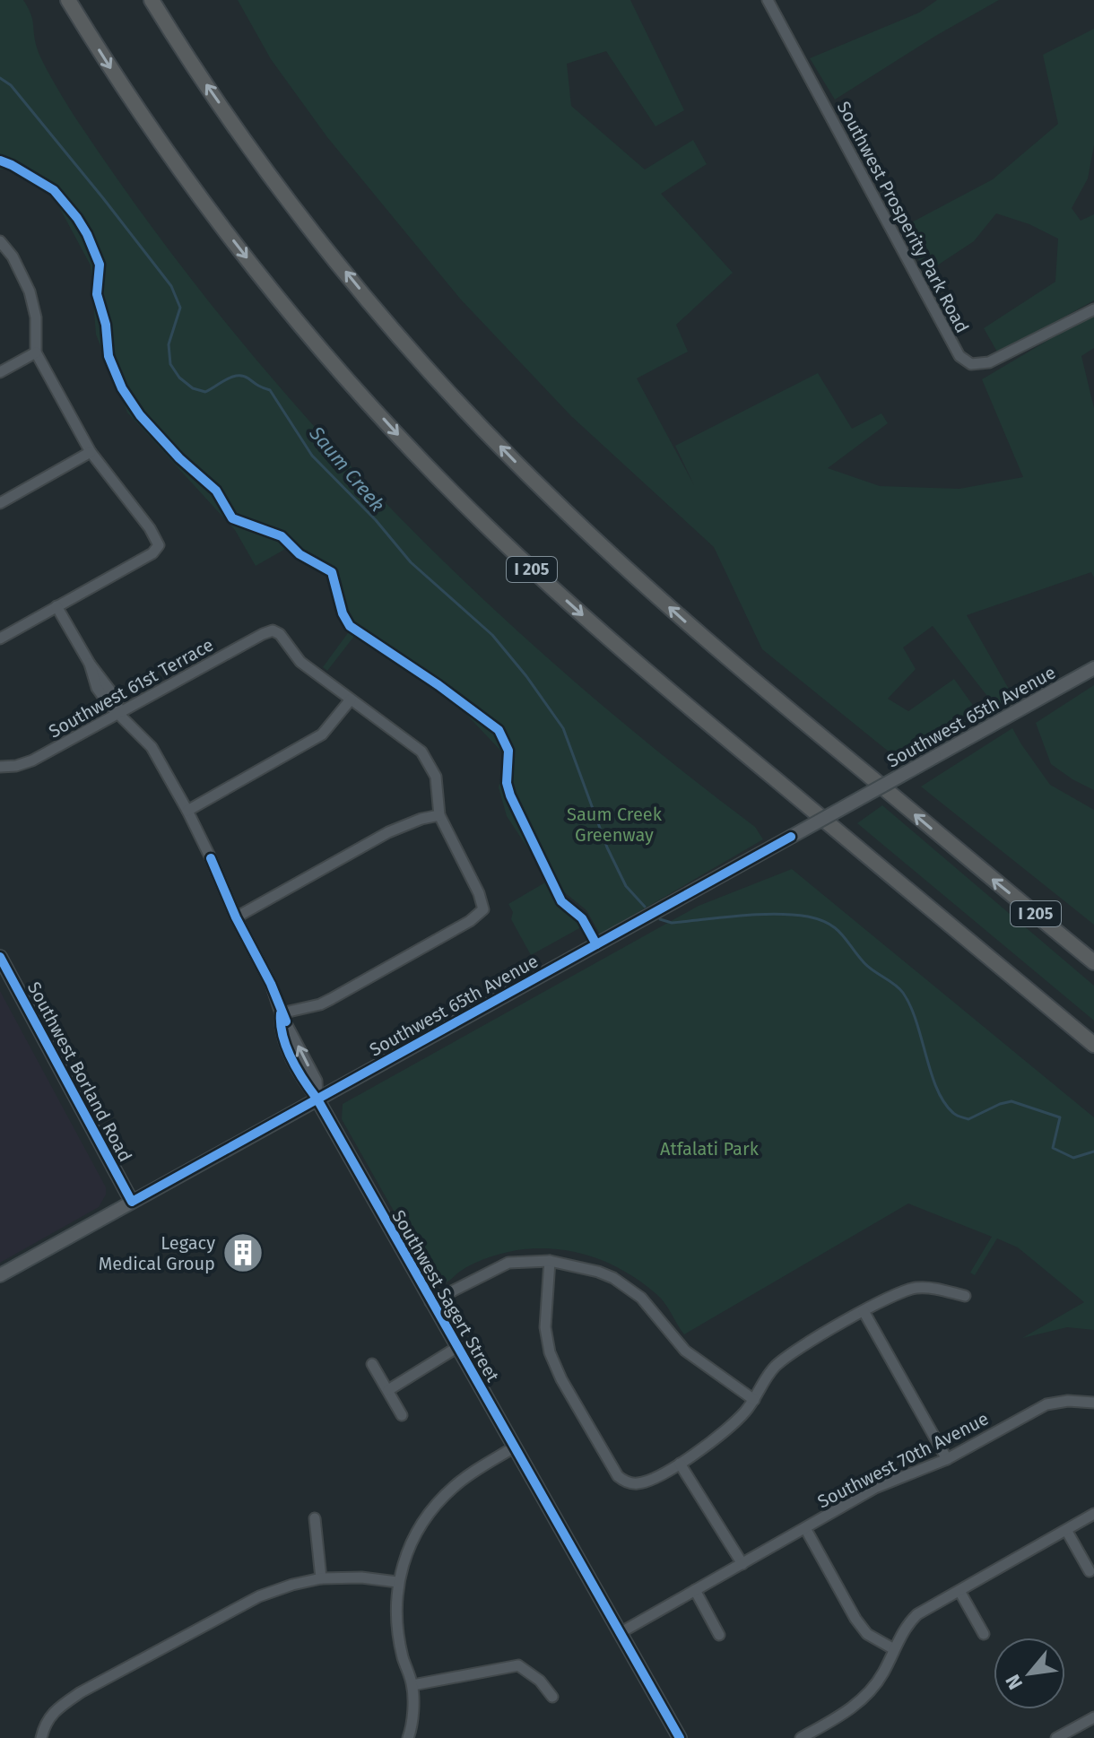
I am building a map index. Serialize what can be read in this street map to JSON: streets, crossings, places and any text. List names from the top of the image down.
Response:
{
  "streets": {
    "highway": ["I 205"],
    "main road": ["Southwest 65th Avenue", "Southwest Borland Road", "Southwest Sagert Street"],
    "street": ["Southwest Prosperity Park Road", "Southwest 61st Terrace", "Southwest 70th Avenue"]
  },
  "crossings": [
    ["Southwest 61st Terrace", "Southwest Sagert Street"],
    ["Southwest 65th Avenue", "Southwest Borland Road"],
    ["Southwest 65th Avenue", "Southwest Sagert Street"],
    ["Southwest Sagert Street", "Southwest 70th Avenue"]
  ],
  "water": ["Saum Creek"],
  "parks": ["Saum Creek Greenway", "Atfalati Park"],
  "places": {
    "building": ["Legacy Medical Group"]
  },
  "north": "bottom left"
}
